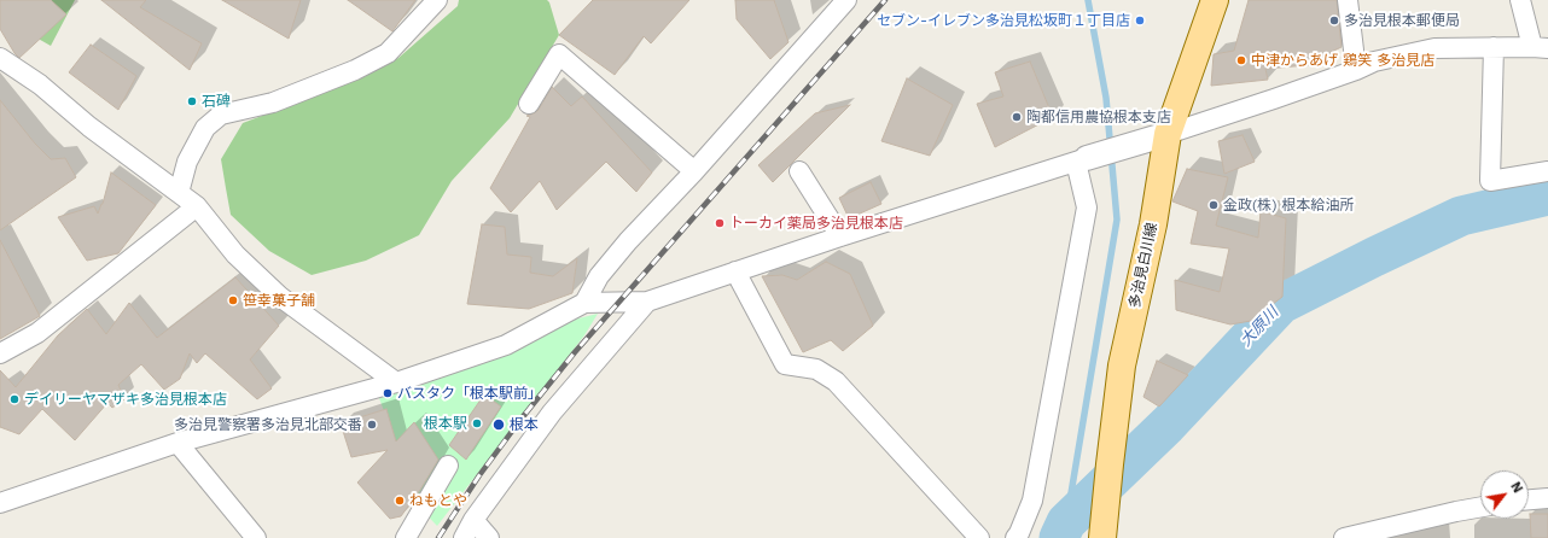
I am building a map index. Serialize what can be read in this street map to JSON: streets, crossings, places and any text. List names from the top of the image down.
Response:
{
  "streets": {
    "main road": ["多治見白川線"]
  },
  "water": ["大原川"],
  "places": [
    "セブン-イレブン多治見松坂町１丁目店",
    "多治見根本郵便局",
    "中津からあげ 鶏笑 多治見店",
    "石碑",
    "陶都信用農協根本支店",
    "金政(株) 根本給油所",
    "トーカイ薬局多治見根本店",
    "笹幸菓子舗",
    "バスタク「根本駅前」",
    "デイリーヤマザキ多治見根本店",
    "根本駅",
    "多治見警察署多治見北部交番",
    "根本",
    "ねもとや"
  ],
  "north": "top right"
}
